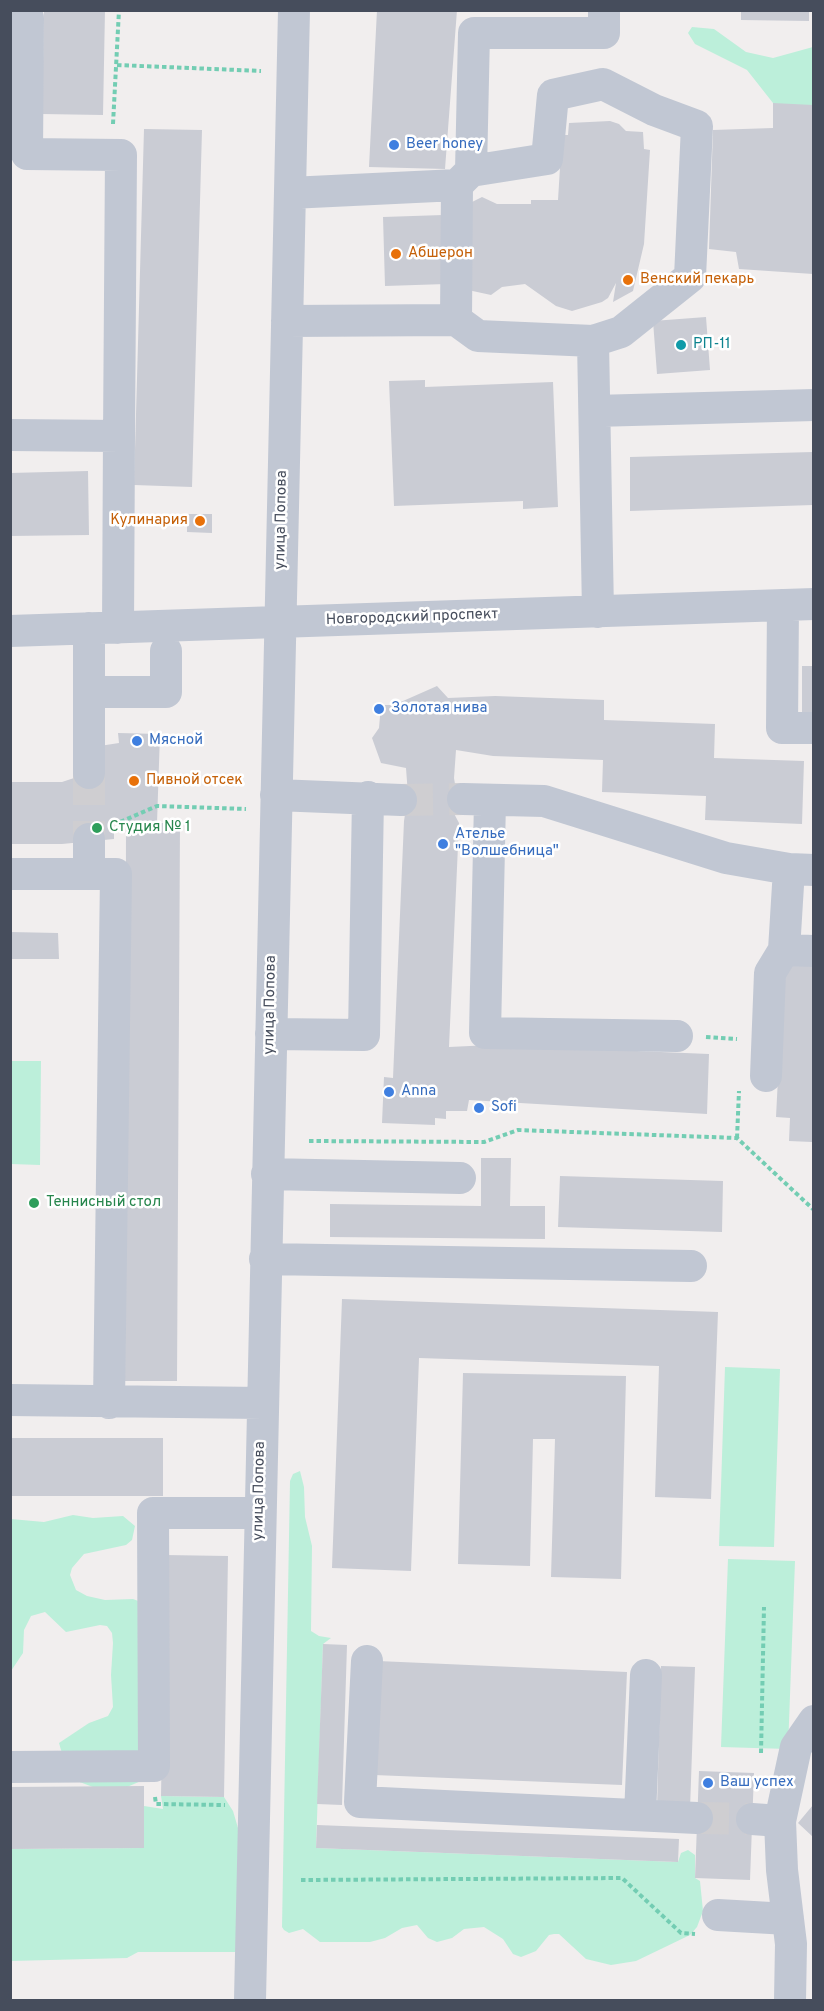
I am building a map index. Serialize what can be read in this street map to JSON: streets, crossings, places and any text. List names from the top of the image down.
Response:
{
  "streets": {
    "street": ["улица Попова", "Новгородский проспект"]
  },
  "crossings": [
    ["улица Попова", "Новгородский проспект"]
  ],
  "places": [
    "Beer honey",
    "Абшерон",
    "Венский пекарь",
    "РП-11",
    "Кулинария",
    "Золотая нива",
    "Мясной",
    "Пивной отсек",
    "Студия № 1",
    "Ателье \"Волшебница\"",
    "Anna",
    "Sofi",
    "Теннисный стол",
    "Ваш успех"
  ]
}
